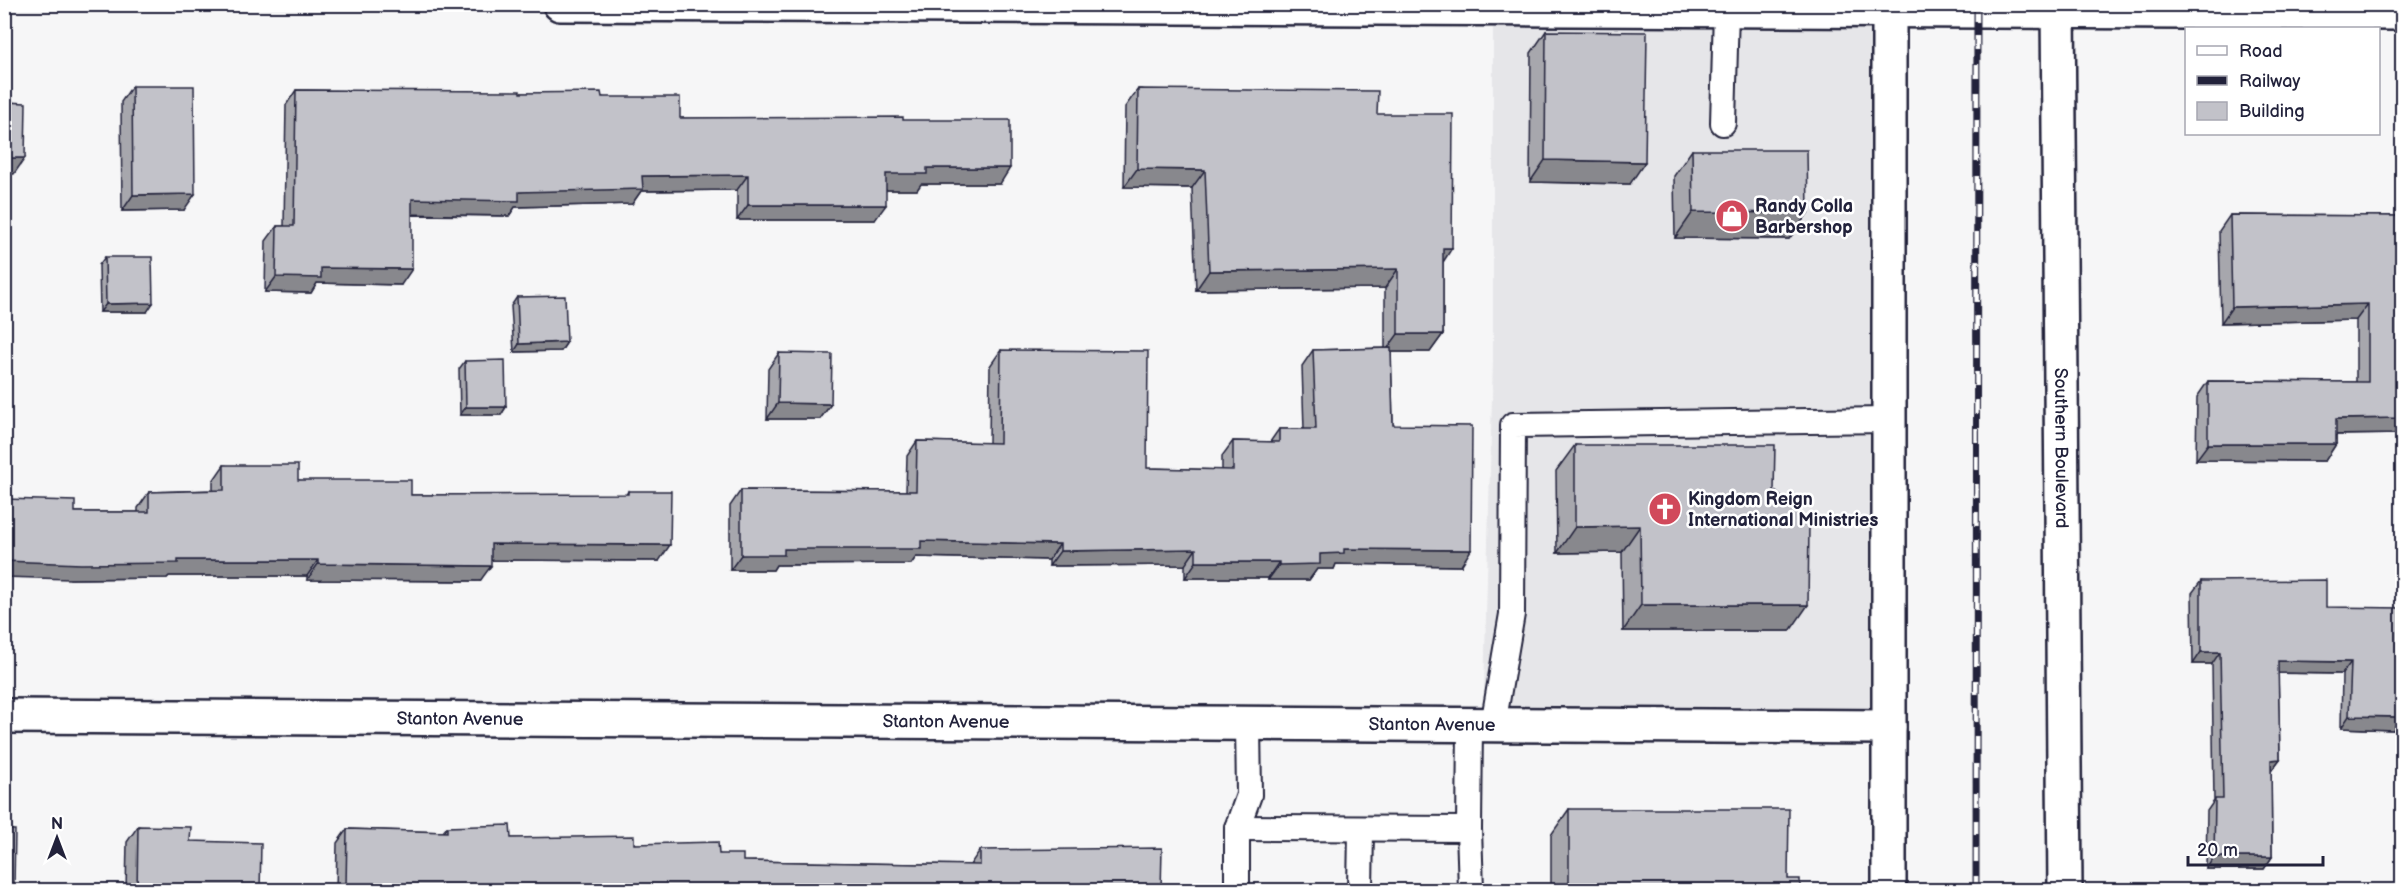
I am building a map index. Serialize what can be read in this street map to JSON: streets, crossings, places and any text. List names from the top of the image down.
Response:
{
  "streets": {
    "street": ["Southern Boulevard", "Stanton Avenue"]
  },
  "places": {
    "shop": ["Randy Colla Barbershop"],
    "church": ["Kingdom Reign International Ministries"]
  },
  "legend": ["Road", "Railway", "Building"],
  "scale_bar": "20 m",
  "north": "top"
}
